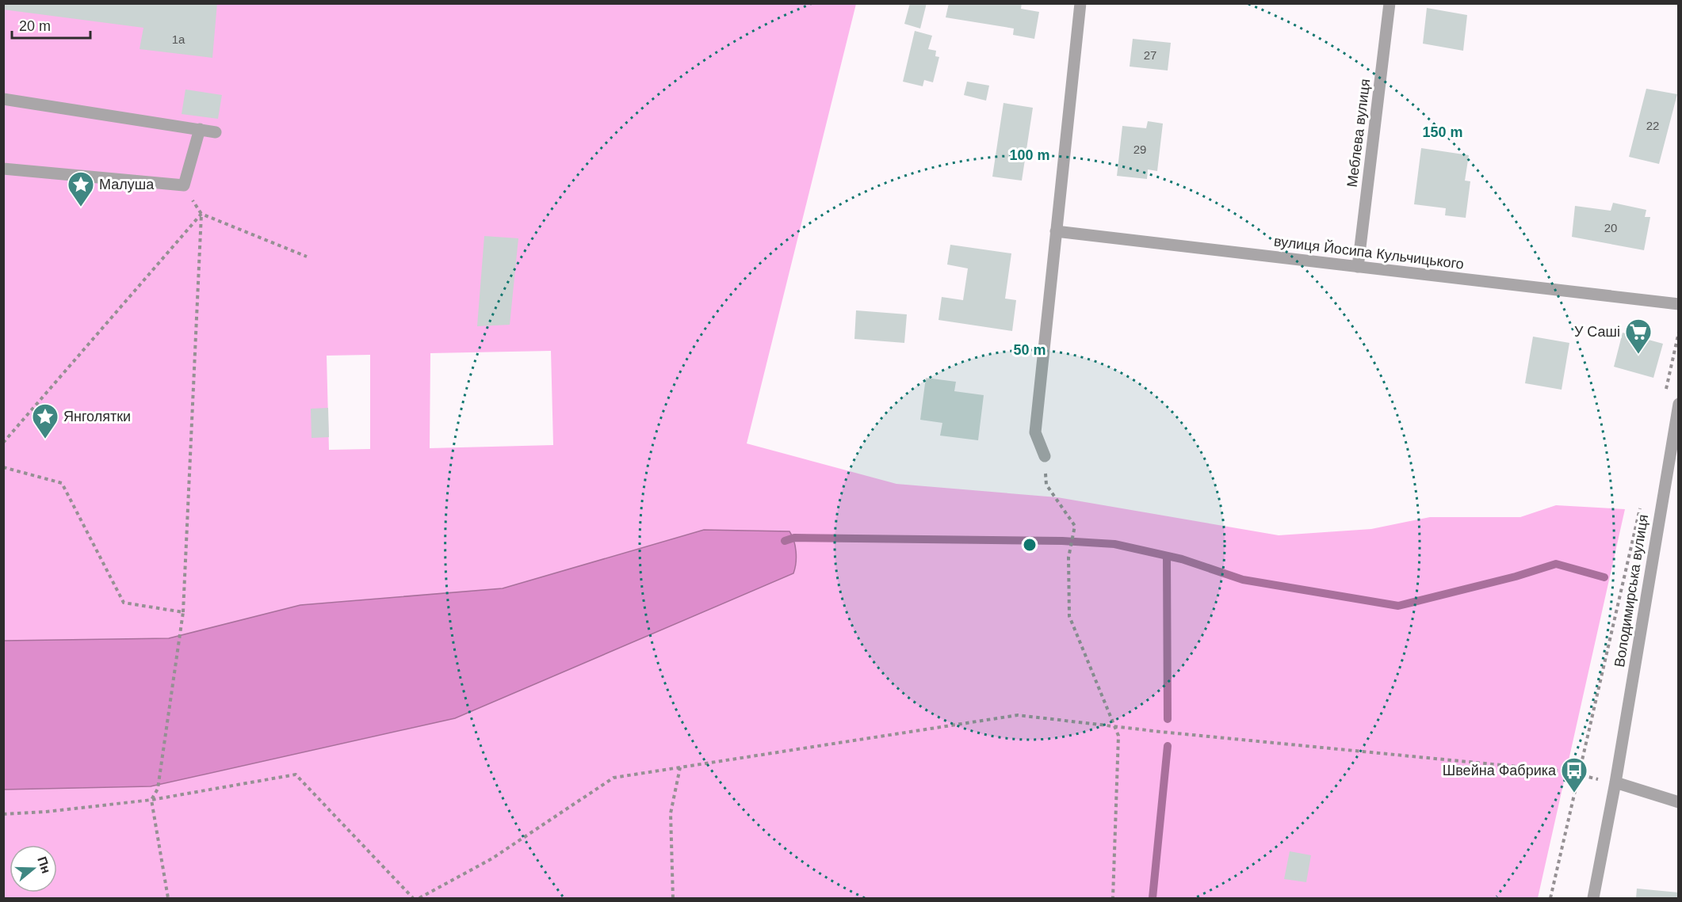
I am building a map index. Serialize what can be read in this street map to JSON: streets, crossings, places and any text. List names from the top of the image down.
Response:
{
  "streets": {
    "street": ["Меблева вулиця", "вулиця Йосипа Кульчицького", "Володимирська вулиця"]
  },
  "crossings": [
    ["Меблева вулиця", "вулиця Йосипа Кульчицького"]
  ],
  "places": {
    "place": ["Малуша", "Янголятки"],
    "supermarket": ["У Саші"],
    "bus stop": ["Швейна Фабрика"]
  },
  "house_numbers": [
    "1а",
    "27",
    "22",
    "29",
    "20"
  ],
  "scale_bar": "20 m",
  "north": "right",
  "rings": ["150 m", "100 m", "50 m"]
}
